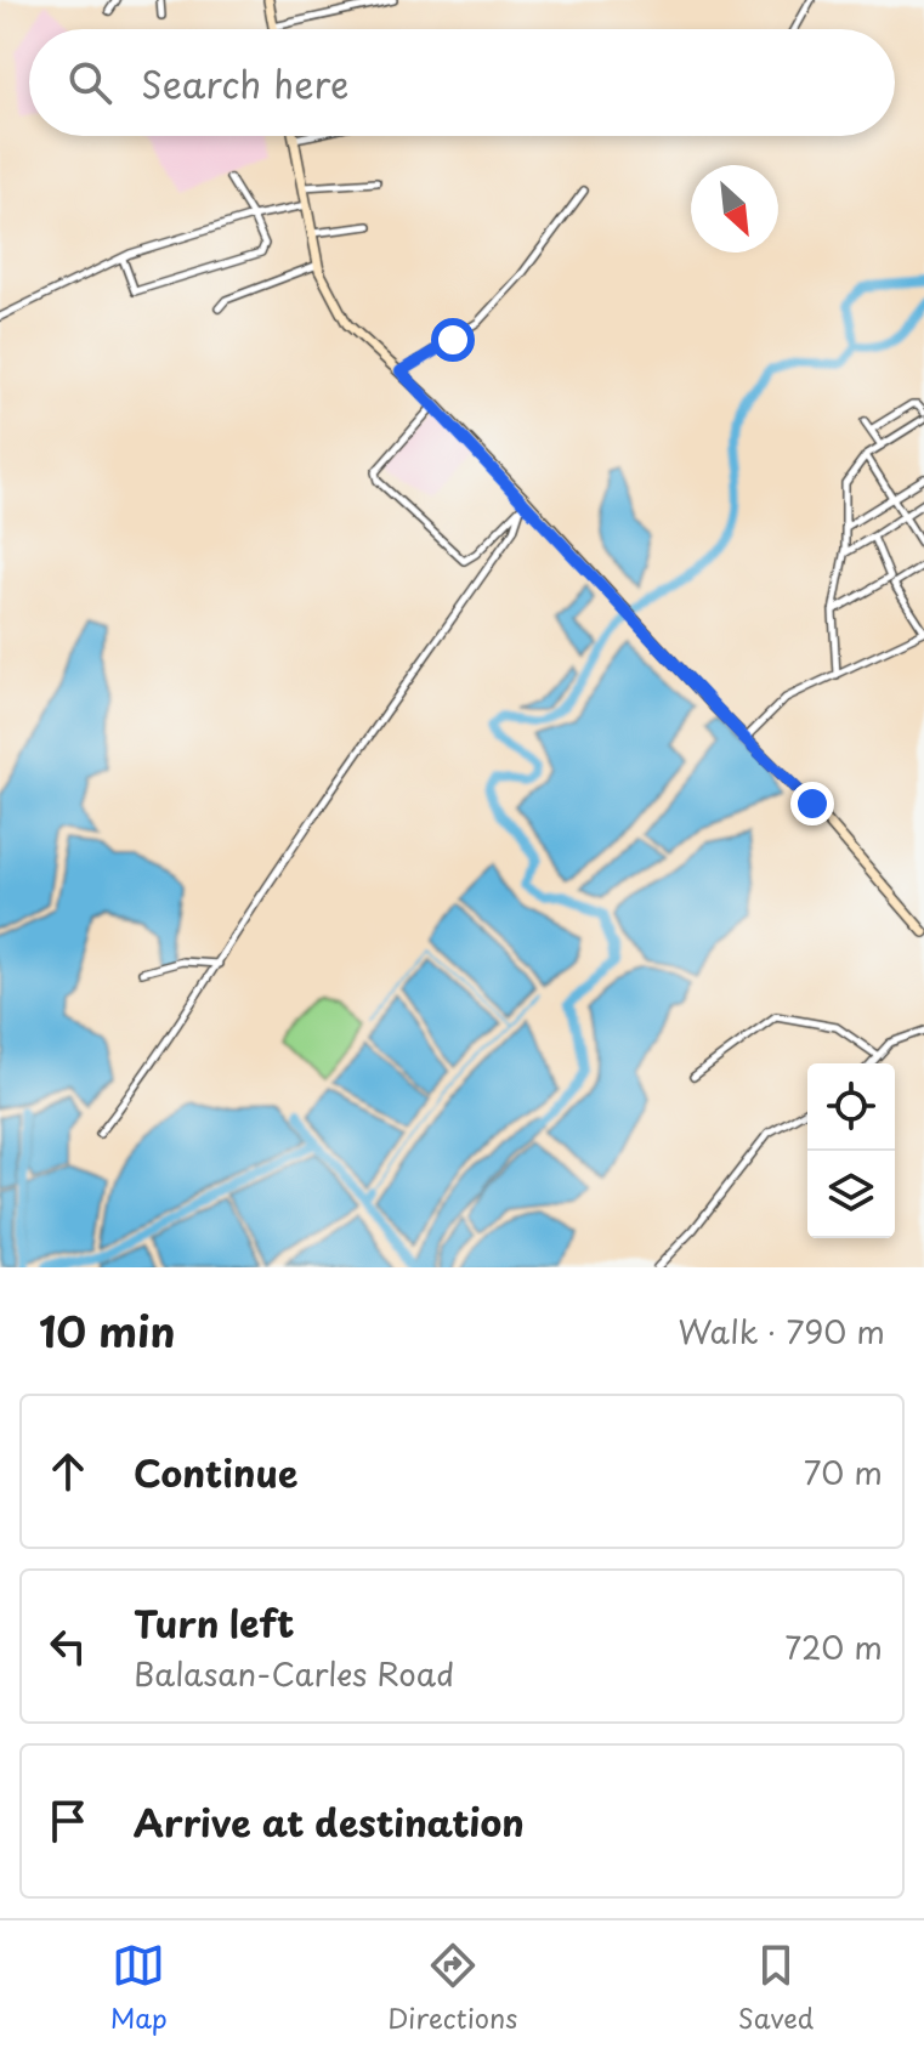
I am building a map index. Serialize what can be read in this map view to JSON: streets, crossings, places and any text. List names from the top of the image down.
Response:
{
  "north": "bottom right",
  "page": {
    "search": "Search here",
    "heading": ["10 min", "Walk · 790 m"],
    "list": [
      ["Continue", "70 m"],
      ["Turn left", "Balasan-Carles Road", "720 m"],
      "Arrive at destination"
    ],
    "nav": ["Map", "Directions", "Saved"]
  }
}
